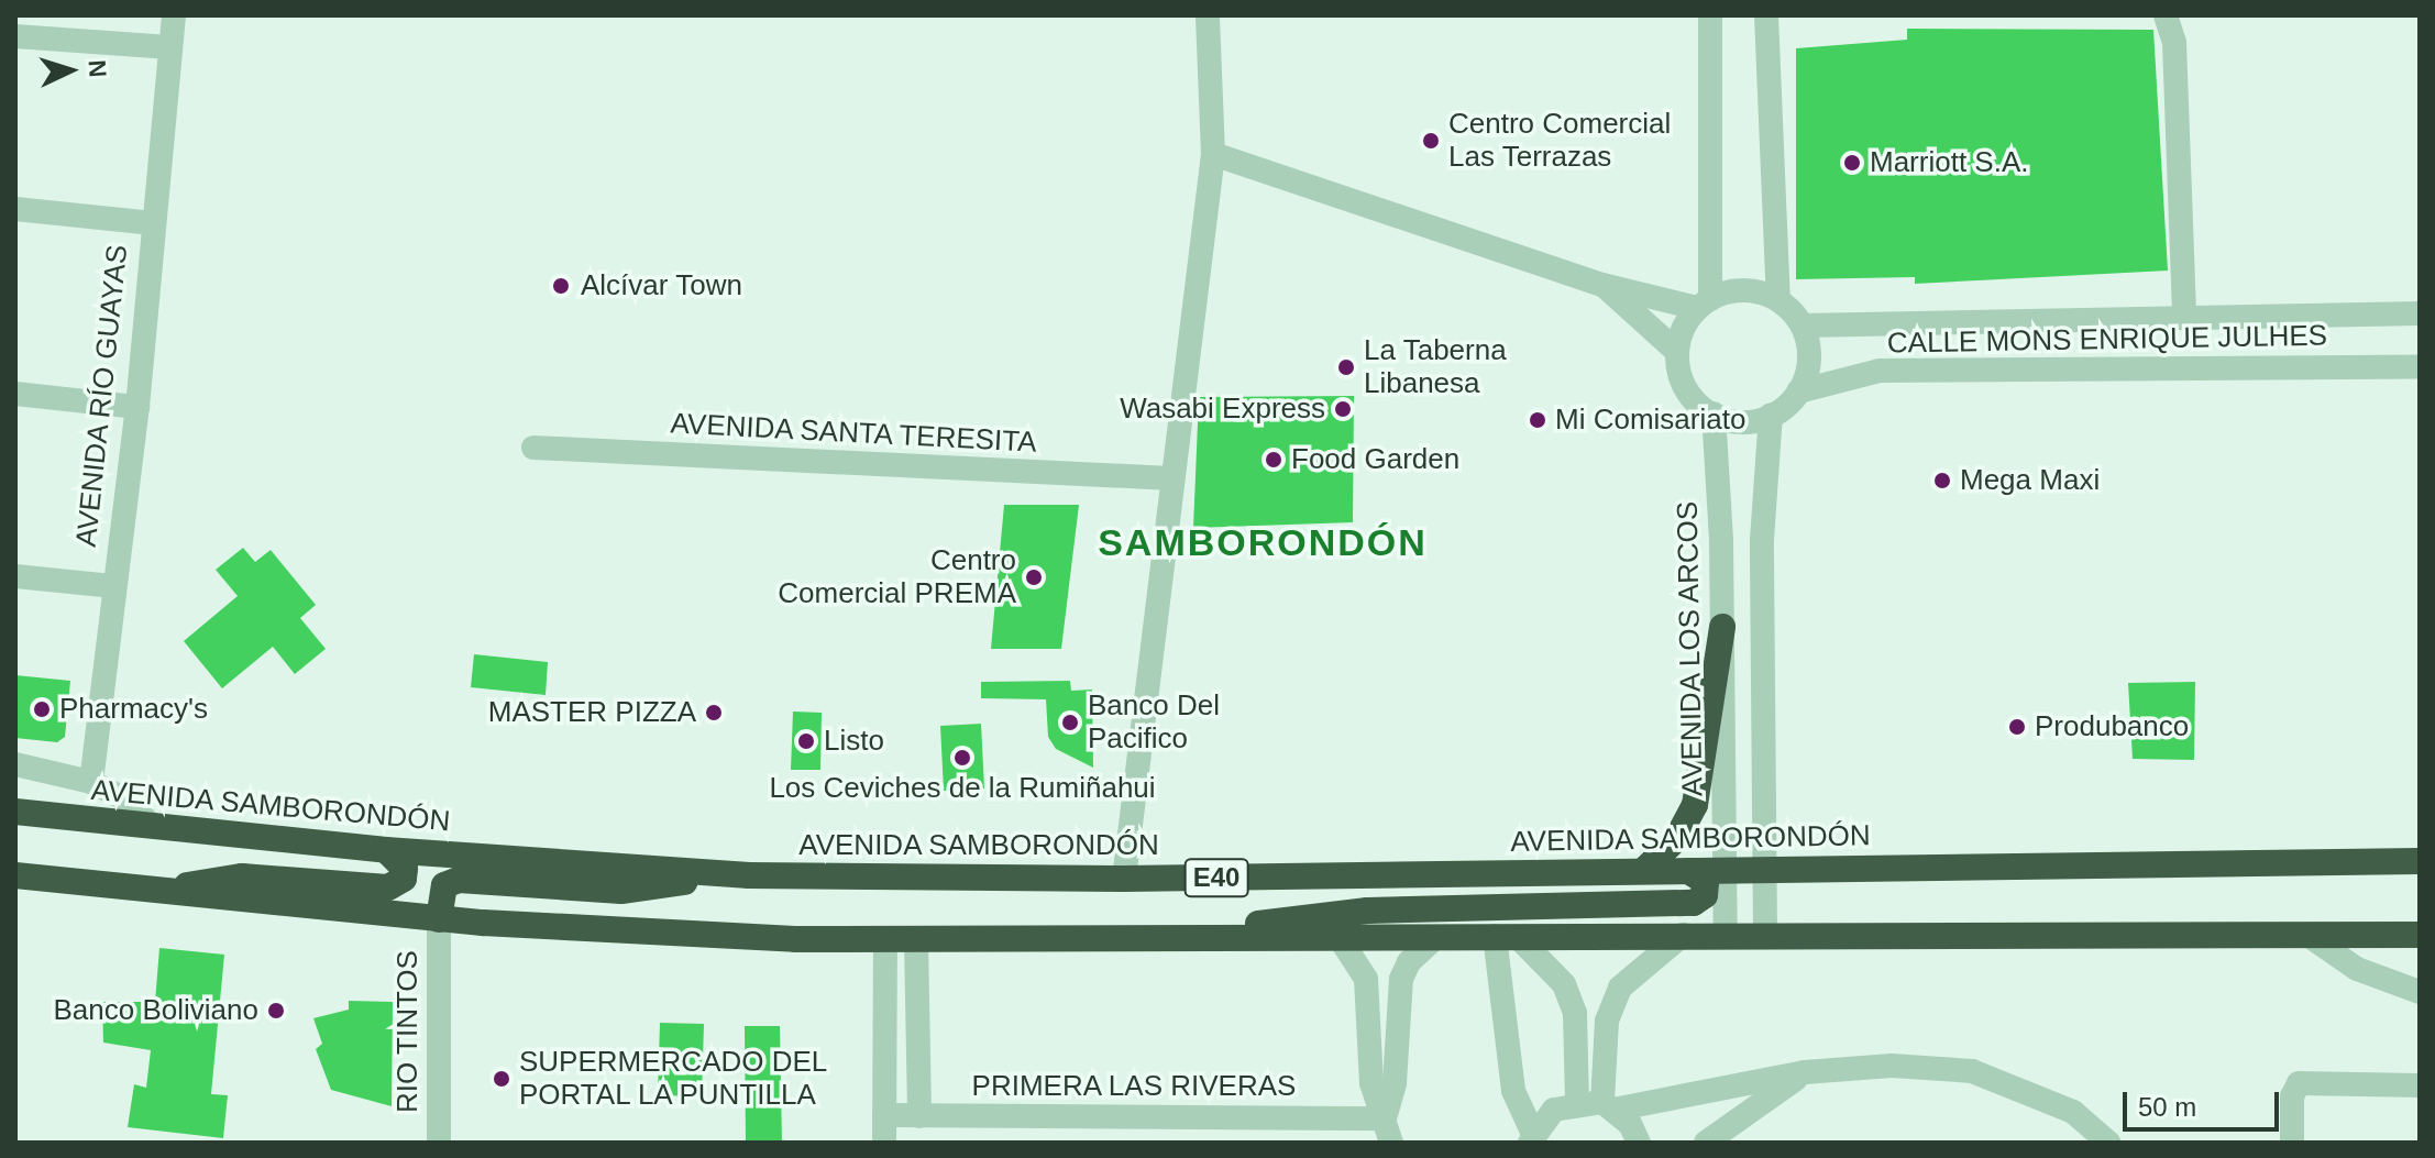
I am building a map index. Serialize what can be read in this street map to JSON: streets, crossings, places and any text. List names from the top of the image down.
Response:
{
  "streets": {
    "highway": ["AVENIDA SAMBORONDÓN", "E40"],
    "street": [
      "CALLE MONS ENRIQUE JULHES",
      "AVENIDA RÍO GUAYAS",
      "AVENIDA SANTA TERESITA",
      "AVENIDA LOS ARCOS",
      "RIO TINTOS",
      "PRIMERA LAS RIVERAS"
    ]
  },
  "crossings": [
    ["CALLE MONS ENRIQUE JULHES", "AVENIDA LOS ARCOS"],
    ["AVENIDA LOS ARCOS", "AVENIDA SAMBORONDÓN"],
    ["AVENIDA LOS ARCOS", "E40"],
    ["E40", "RIO TINTOS"]
  ],
  "districts": ["SAMBORONDÓN"],
  "places": [
    "Centro Comercial Las Terrazas",
    "Marriott S.A.",
    "Alcívar Town",
    "La Taberna Libanesa",
    "Wasabi Express",
    "Mi Comisariato",
    "Food Garden",
    "Mega Maxi",
    "Centro Comercial PREMA",
    "Pharmacy's",
    "MASTER PIZZA",
    "Banco Del Pacifico",
    "Produbanco",
    "Listo",
    "Los Ceviches de la Rumiñahui",
    "Banco Boliviano",
    "SUPERMERCADO DEL PORTAL LA PUNTILLA"
  ],
  "scale_bar": "50 m",
  "north": "right"
}
